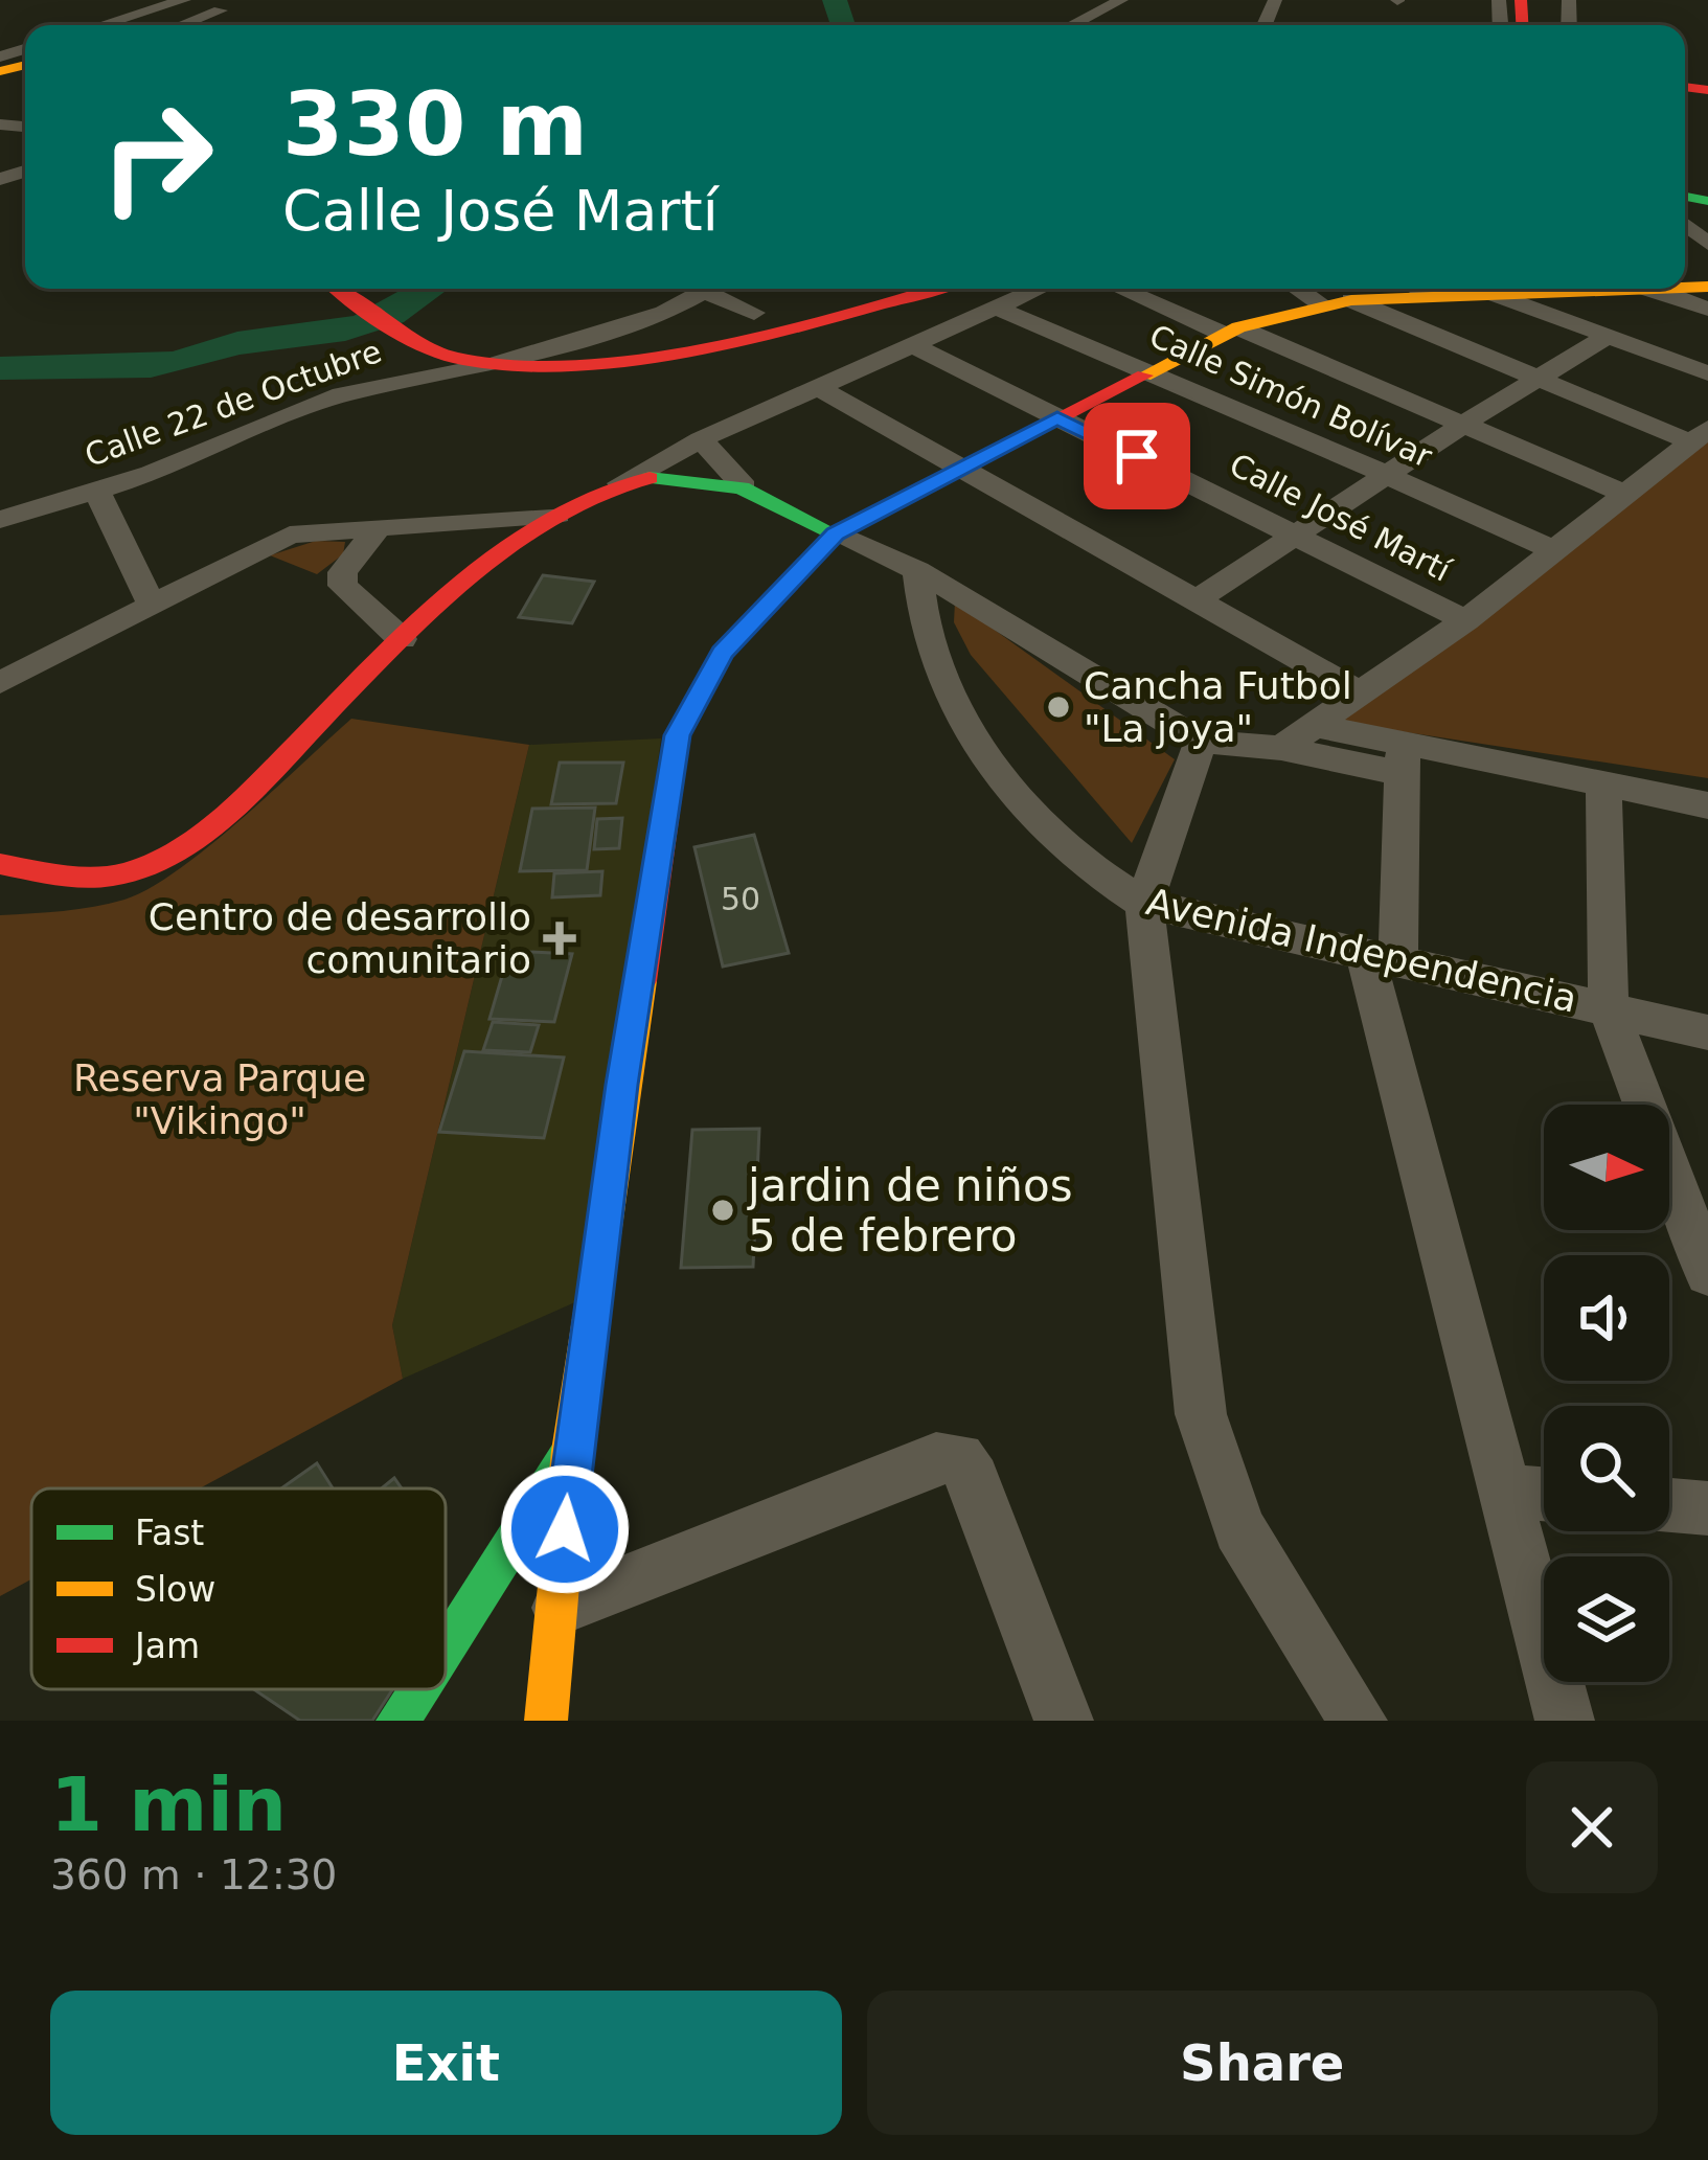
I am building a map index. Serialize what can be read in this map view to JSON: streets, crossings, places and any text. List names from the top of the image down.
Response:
{
  "streets": {
    "street": [
      "Calle Simón Bolívar",
      "Calle 22 de Octubre",
      "Calle José Martí",
      "Avenida Independencia"
    ]
  },
  "parks": ["Reserva Parque \"Vikingo\""],
  "places": {
    "other": ["Cancha Futbol \"La joya\"", "jardin de niños 5 de febrero"],
    "health": ["Centro de desarrollo comunitario"]
  },
  "house_numbers": ["50"],
  "legend": ["Fast", "Slow", "Jam"],
  "north": "right",
  "page": {
    "turn": ["330 m", "Calle José Martí"],
    "heading": ["1 min", "360 m · 12:30"],
    "buttons": ["Exit", "Share"]
  }
}
